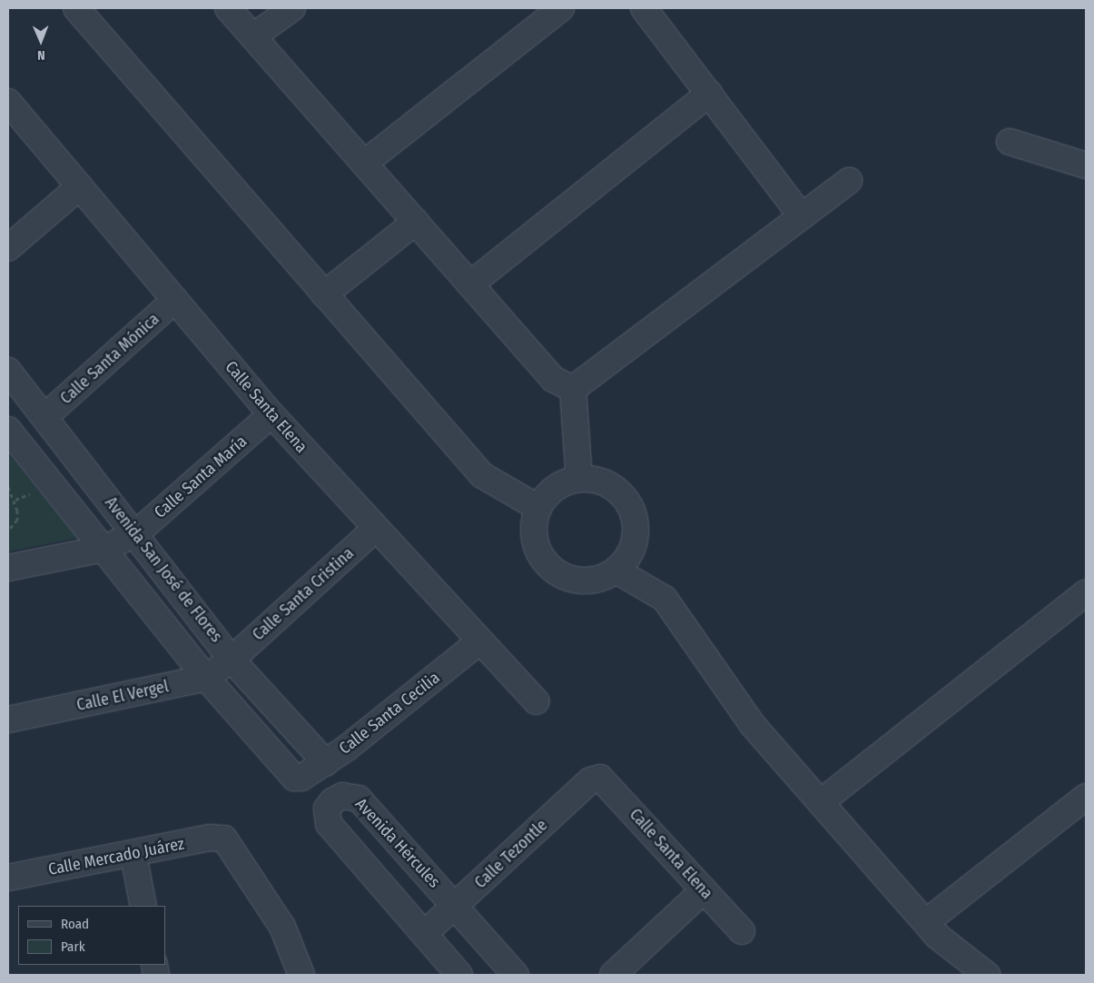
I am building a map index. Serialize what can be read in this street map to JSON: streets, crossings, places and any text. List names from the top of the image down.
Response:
{
  "streets": {
    "street": [
      "Calle Santa Mónica",
      "Calle Santa Elena",
      "Calle Santa María",
      "Avenida San José de Flores",
      "Calle Santa Cristina",
      "Calle El Vergel",
      "Calle Santa Cecilia",
      "Avenida Hércules",
      "Calle Tezontle",
      "Calle Mercado Juárez"
    ]
  },
  "crossings": [
    ["Calle Santa Mónica", "Calle Santa Elena"],
    ["Calle Santa Mónica", "Avenida San José de Flores"],
    ["Calle Santa Elena", "Calle Santa María"],
    ["Calle Santa Elena", "Calle Santa Cristina"],
    ["Calle Santa Elena", "Calle Santa Cecilia"],
    ["Calle Santa Elena", "Calle Tezontle"],
    ["Calle Santa María", "Avenida San José de Flores"],
    ["Avenida San José de Flores", "Calle Santa Cristina"],
    ["Avenida San José de Flores", "Calle El Vergel"],
    ["Avenida San José de Flores", "Calle Santa Cecilia"],
    ["Calle Santa Cristina", "Calle El Vergel"],
    ["Avenida Hércules", "Calle Tezontle"]
  ],
  "legend": ["Road", "Park"],
  "north": "bottom"
}
